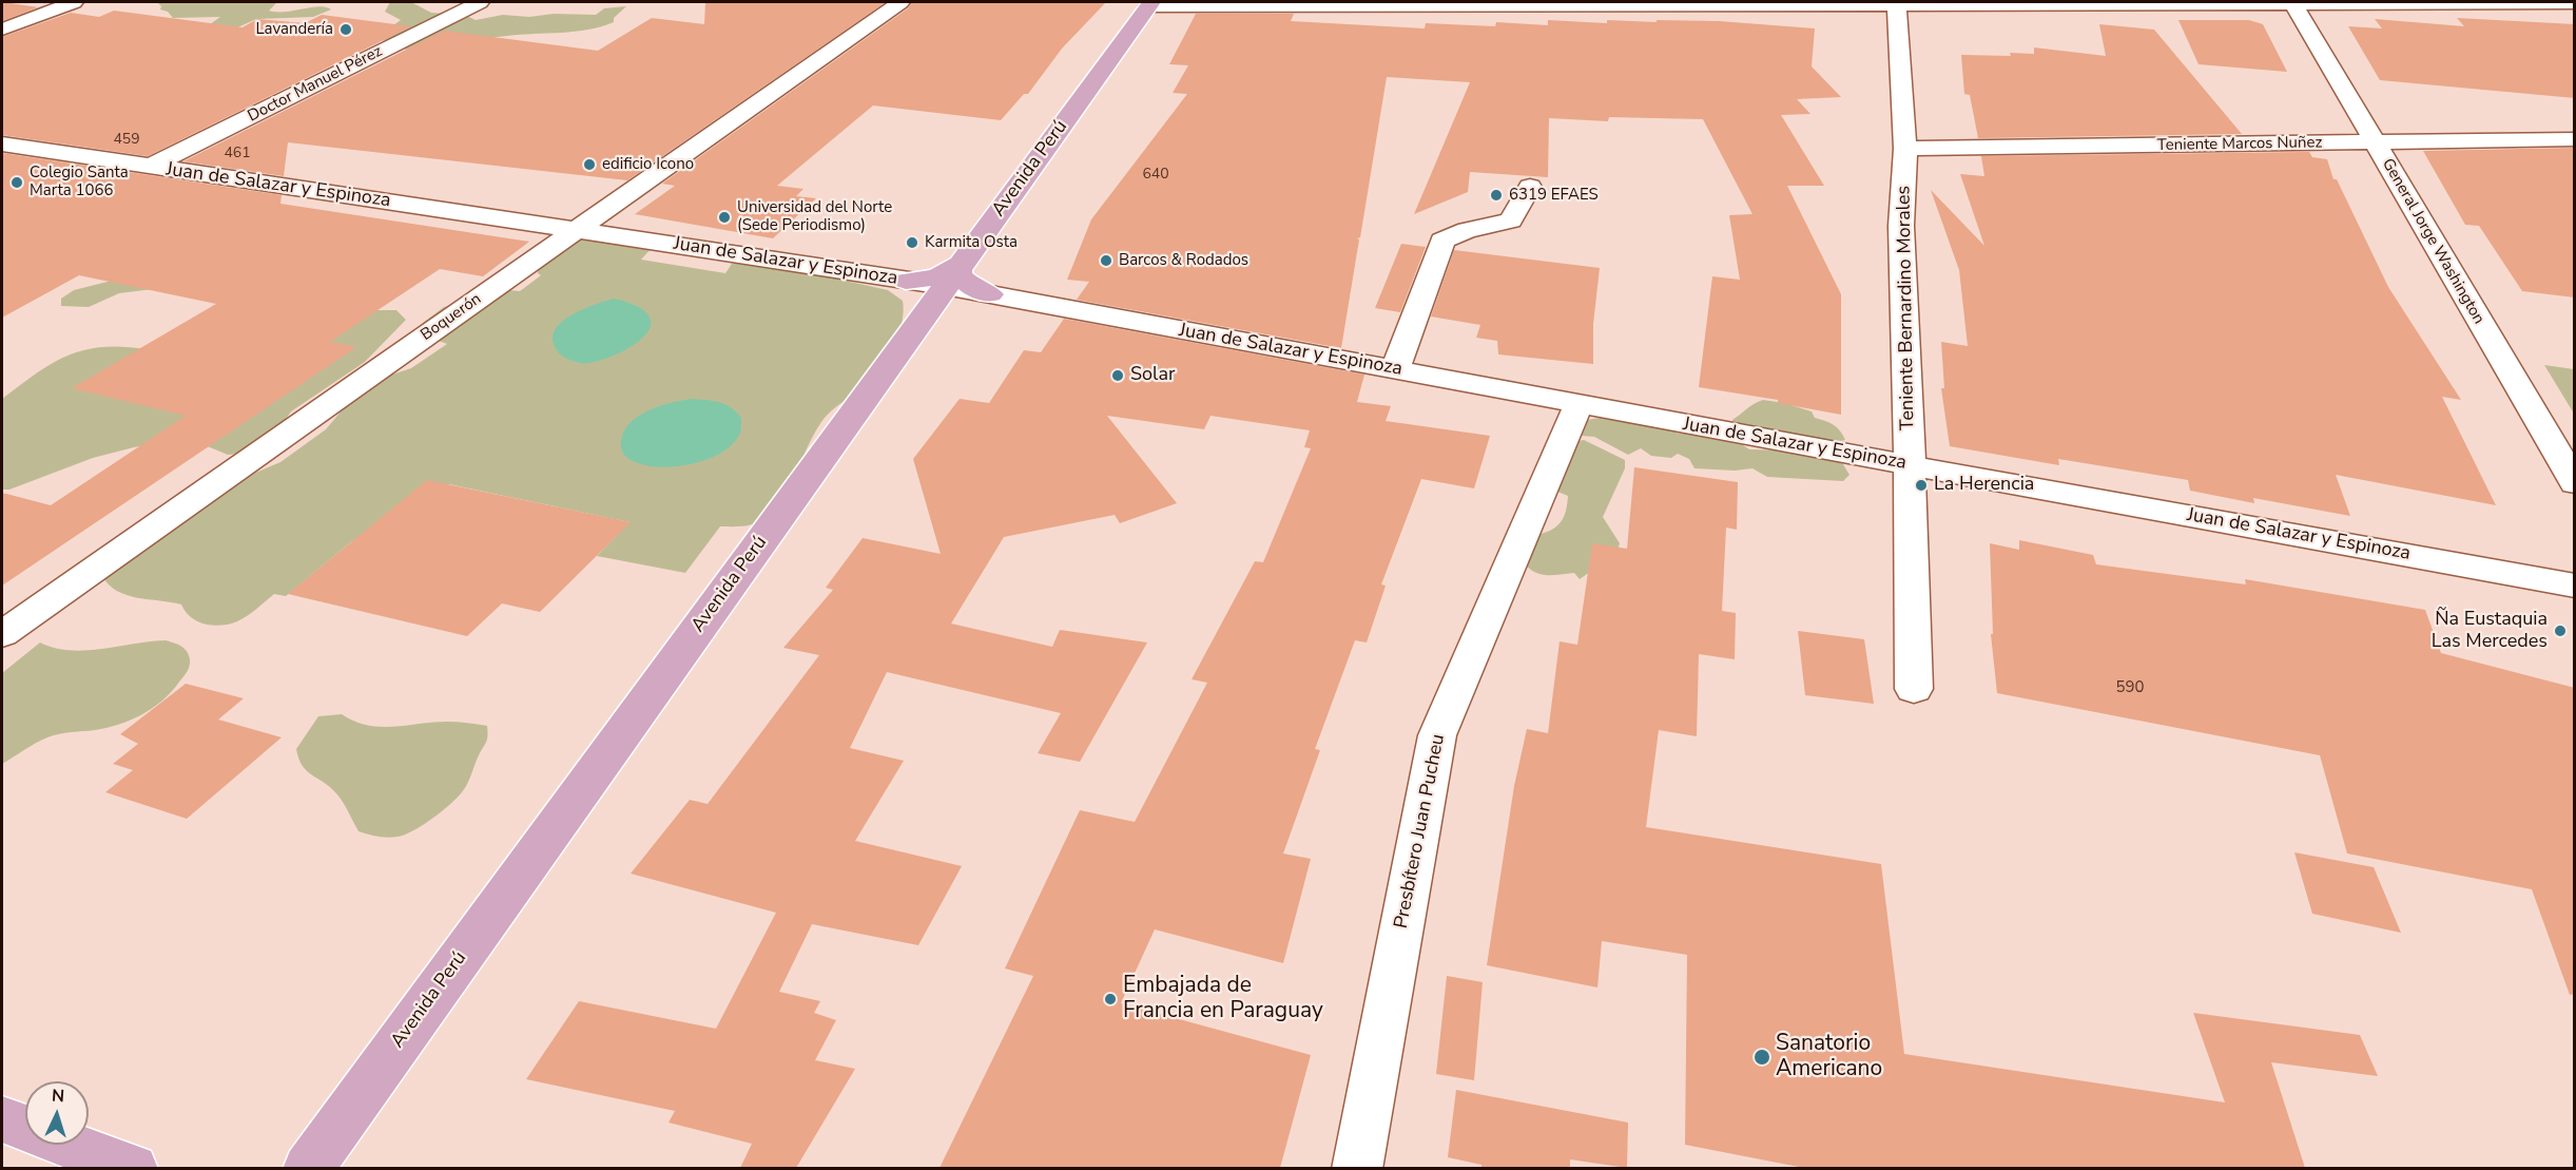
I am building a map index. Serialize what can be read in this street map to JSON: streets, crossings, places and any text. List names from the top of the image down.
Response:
{
  "streets": {
    "main road": ["Avenida Perú"],
    "street": [
      "Doctor Manuel Pérez",
      "Teniente Marcos Nuñez",
      "Juan de Salazar y Espinoza",
      "General Jorge Washington",
      "Teniente Bernardino Morales",
      "Boquerón",
      "Presbítero Juan Pucheu"
    ]
  },
  "crossings": [
    ["Doctor Manuel Pérez", "Juan de Salazar y Espinoza"],
    ["Teniente Marcos Nuñez", "General Jorge Washington"],
    ["Teniente Marcos Nuñez", "Teniente Bernardino Morales"],
    ["Avenida Perú", "Juan de Salazar y Espinoza"],
    ["Juan de Salazar y Espinoza", "Teniente Bernardino Morales"],
    ["Juan de Salazar y Espinoza", "Boquerón"],
    ["Juan de Salazar y Espinoza", "Presbítero Juan Pucheu"]
  ],
  "places": [
    "Lavandería",
    "edificio Icono",
    "Colegio Santa Marta 1066",
    "6319 EFAES",
    "Universidad del Norte (Sede Periodismo)",
    "Karmita Osta",
    "Barcos & Rodados",
    "Solar",
    "La Herencia",
    "Ña Eustaquia Las Mercedes",
    "Embajada de Francia en Paraguay",
    "Sanatorio Americano"
  ],
  "house_numbers": [
    "459",
    "461",
    "640",
    "590"
  ],
  "north": "top"
}
